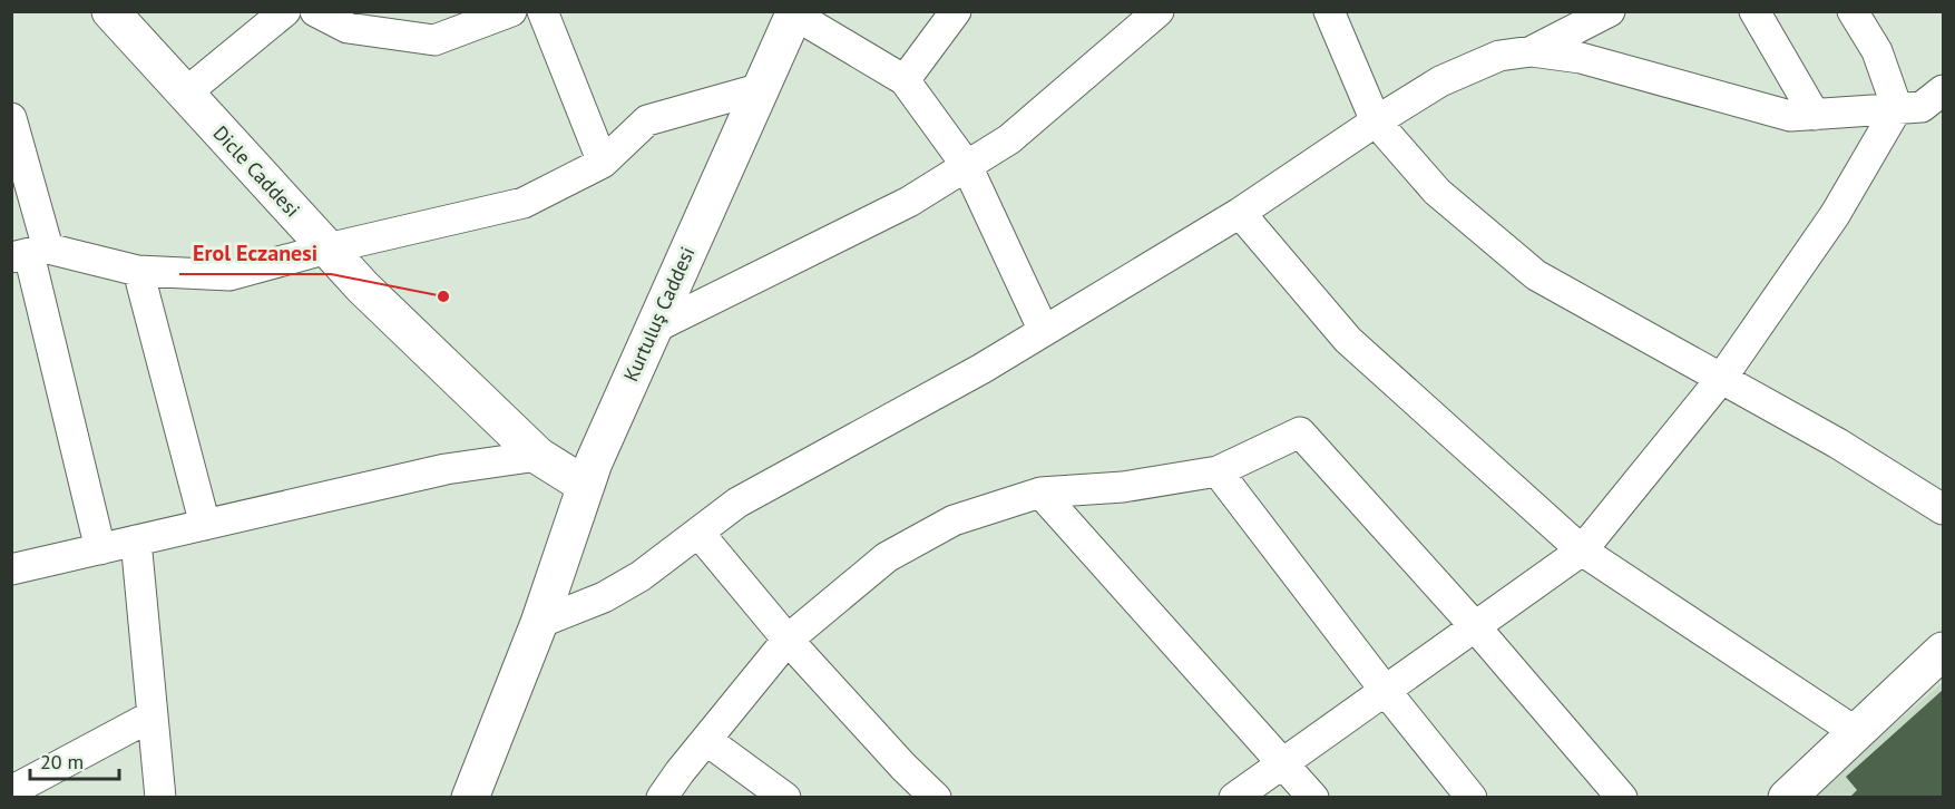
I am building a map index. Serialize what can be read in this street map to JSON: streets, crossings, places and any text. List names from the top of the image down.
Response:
{
  "streets": {
    "main road": ["Dicle Caddesi", "Kurtuluş Caddesi"]
  },
  "crossings": [
    ["Dicle Caddesi", "Kurtuluş Caddesi"]
  ],
  "places": ["Erol Eczanesi"],
  "scale_bar": "20 m"
}
